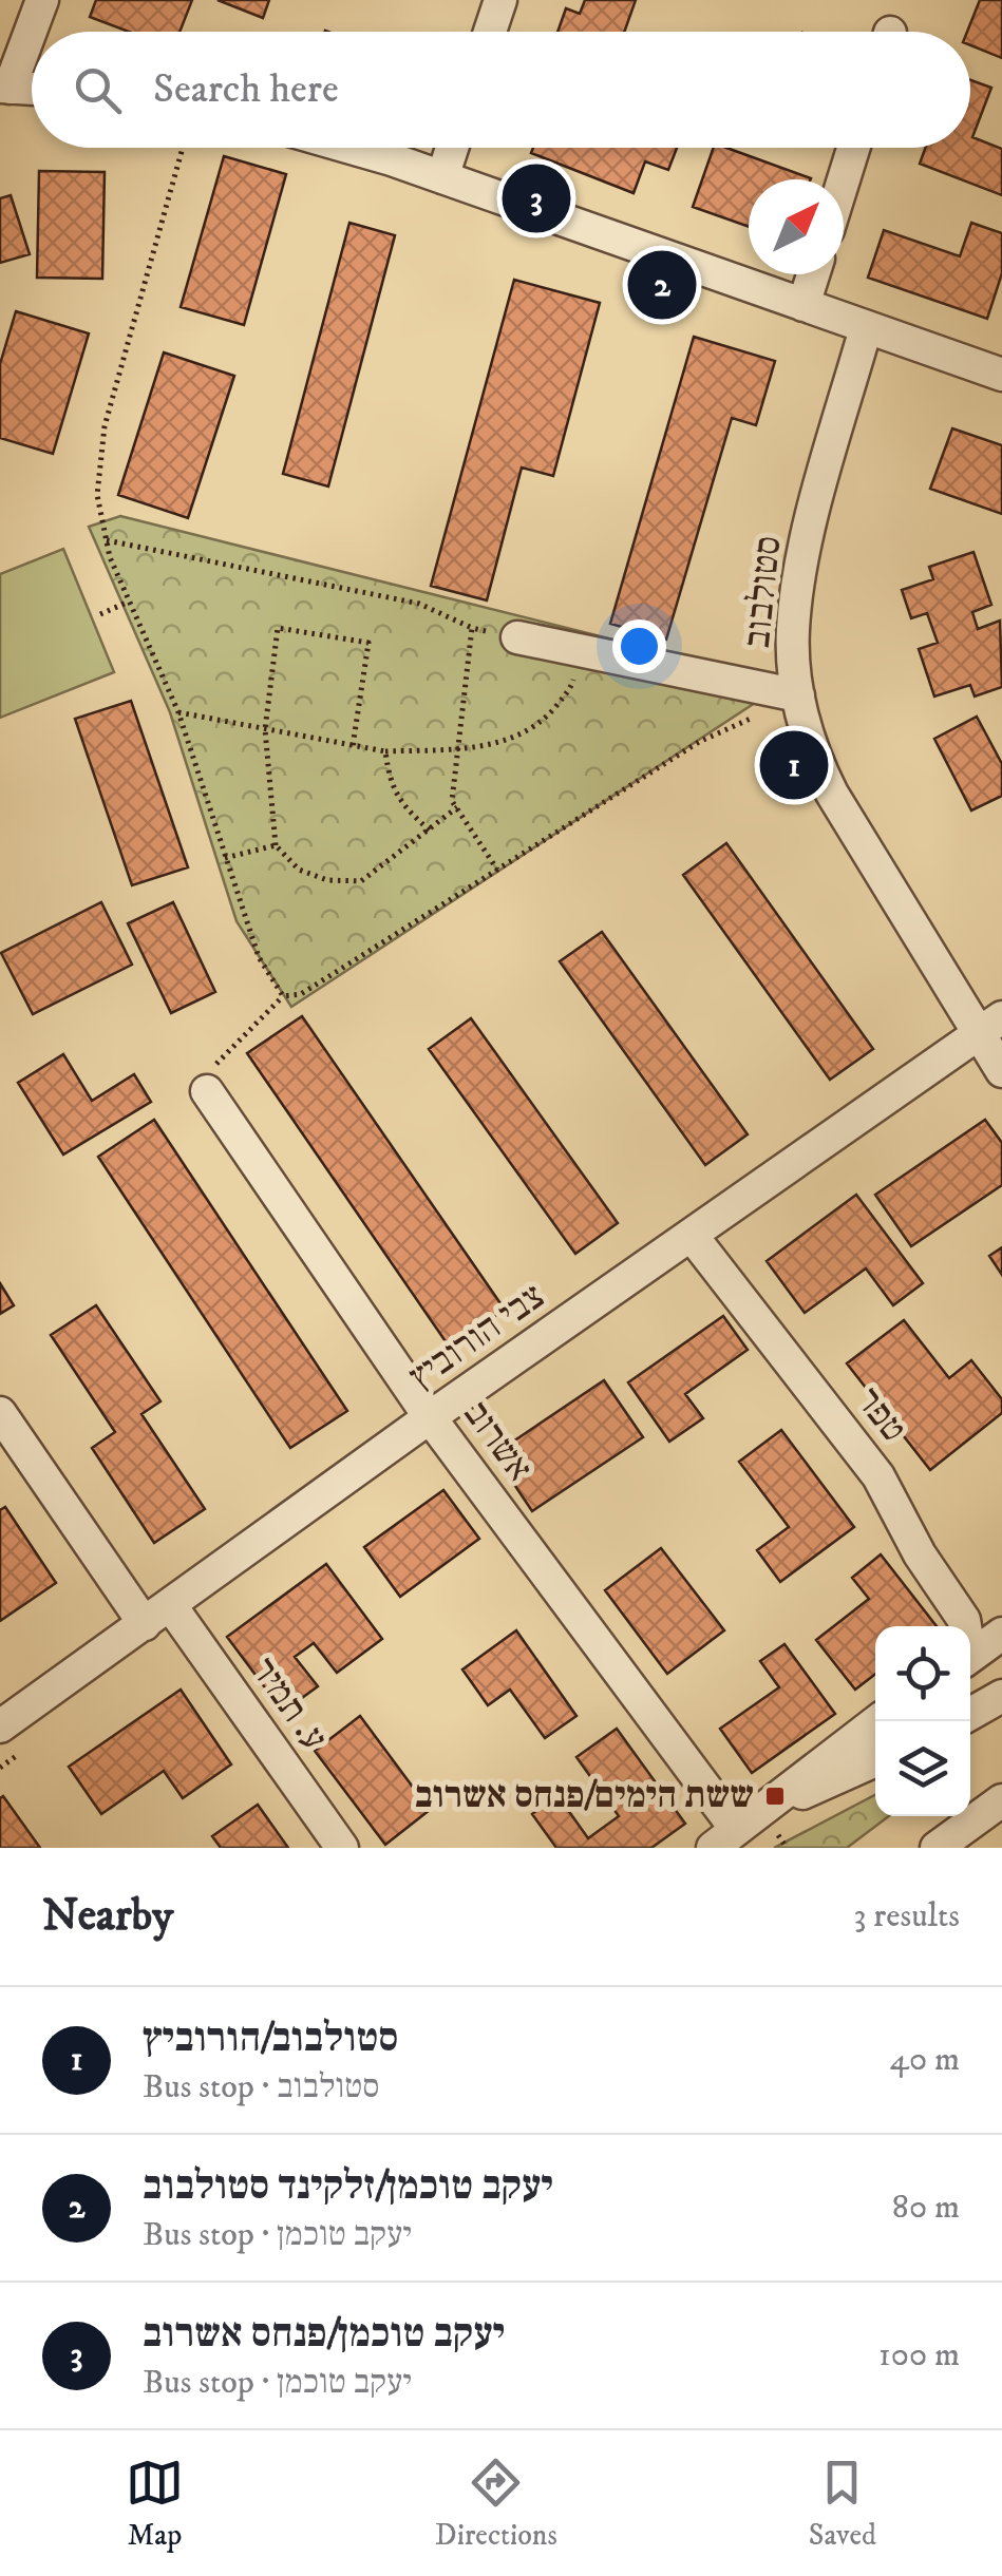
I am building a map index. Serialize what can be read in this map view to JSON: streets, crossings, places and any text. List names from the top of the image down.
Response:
{
  "streets": {
    "street": [
      "סטולבוב",
      "צבי הורוביץ",
      "טפר",
      "אשרוב",
      "ע. תמיר"
    ]
  },
  "crossings": [
    ["סטולבוב", "צבי הורוביץ"],
    ["צבי הורוביץ", "טפר"],
    ["צבי הורוביץ", "אשרוב"],
    ["צבי הורוביץ", "ע. תמיר"]
  ],
  "places": {
    "transit": ["ששת הימים/פנחס אשרוב"]
  },
  "north": "top right",
  "page": {
    "search": "Search here",
    "pins": ["3", "2", "1"],
    "heading": ["Nearby", "3 results"],
    "list": [
      {
        "mark": "1",
        "name": "סטולבוב/הורוביץ",
        "note": "Bus stop · סטולבוב",
        "value": "40 m"
      },
      {
        "mark": "2",
        "name": "יעקב טוכמן/זלקינד סטולבוב",
        "note": "Bus stop · יעקב טוכמן",
        "value": "80 m"
      },
      {
        "mark": "3",
        "name": "יעקב טוכמן/פנחס אשרוב",
        "note": "Bus stop · יעקב טוכמן",
        "value": "100 m"
      }
    ],
    "nav": ["Map", "Directions", "Saved"]
  }
}
